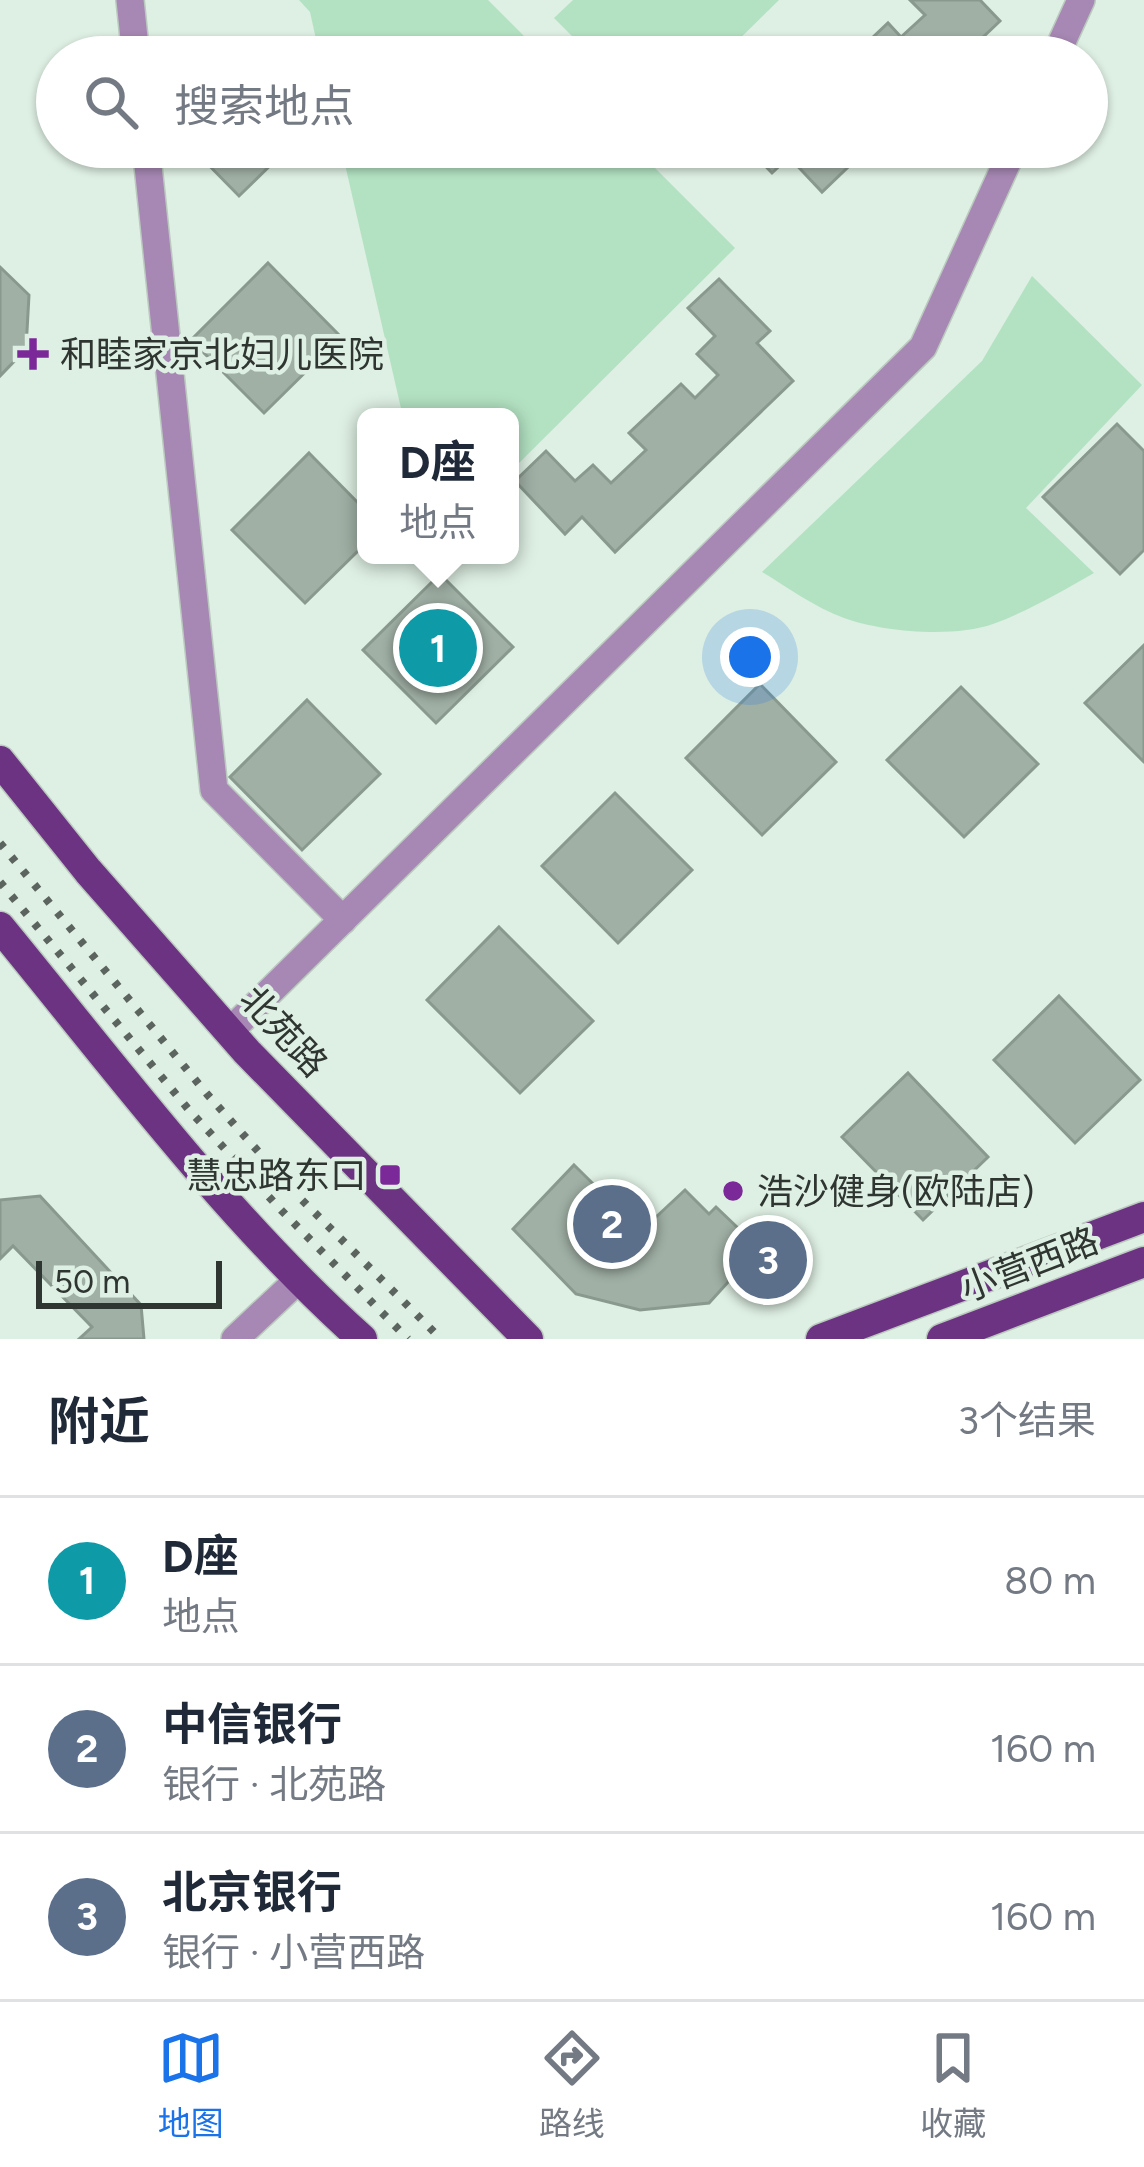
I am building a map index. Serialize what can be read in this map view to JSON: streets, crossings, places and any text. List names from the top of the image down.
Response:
{
  "streets": {
    "main road": ["北苑路", "小营西路"]
  },
  "places": {
    "health": ["和睦家京北妇儿医院"],
    "transit": ["慧忠路东口"],
    "other": ["浩沙健身(欧陆店)"]
  },
  "scale_bar": "50 m",
  "page": {
    "search": "搜索地点",
    "popup": ["D座", "地点"],
    "pins": ["1", "2", "3"],
    "scale": "50 m",
    "heading": ["附近", "3个结果"],
    "list": [
      {
        "mark": "1",
        "name": "D座",
        "note": "地点",
        "value": "80 m"
      },
      {
        "mark": "2",
        "name": "中信银行",
        "note": "银行 · 北苑路",
        "value": "160 m"
      },
      {
        "mark": "3",
        "name": "北京银行",
        "note": "银行 · 小营西路",
        "value": "160 m"
      }
    ],
    "nav": ["地图", "路线", "收藏"]
  }
}
